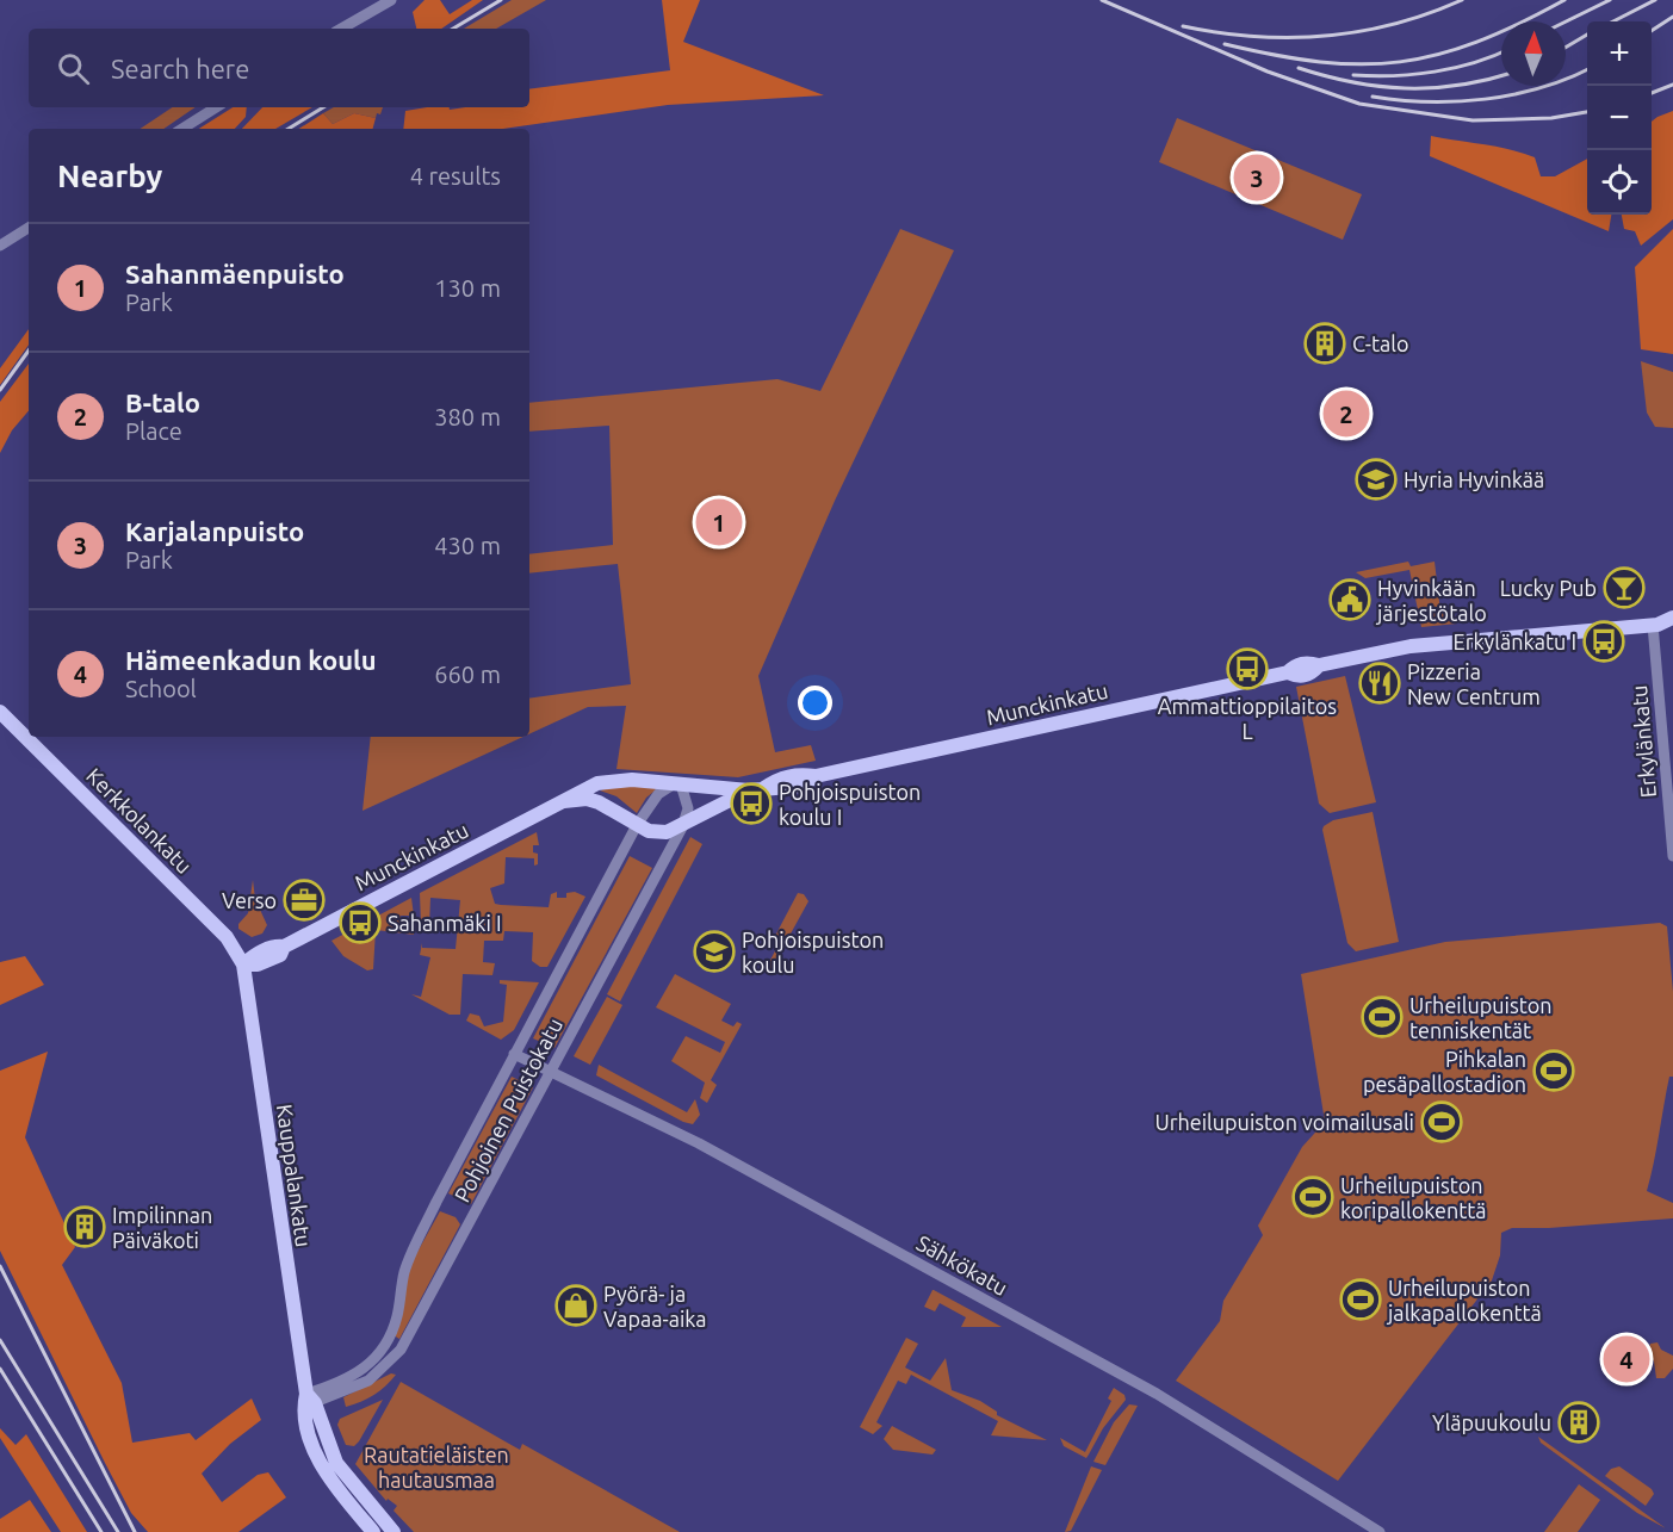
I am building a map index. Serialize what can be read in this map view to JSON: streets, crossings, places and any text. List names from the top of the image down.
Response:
{
  "streets": {
    "main road": ["Munckinkatu", "Kerkkolankatu", "Kauppalankatu"],
    "street": ["Erkylänkatu", "Pohjoinen Puistokatu", "Sähkökatu"]
  },
  "crossings": [
    ["Munckinkatu", "Erkylänkatu"],
    ["Munckinkatu", "Kerkkolankatu"],
    ["Munckinkatu", "Pohjoinen Puistokatu"],
    ["Munckinkatu", "Kauppalankatu"],
    ["Kerkkolankatu", "Kauppalankatu"],
    ["Pohjoinen Puistokatu", "Kauppalankatu"],
    ["Pohjoinen Puistokatu", "Sähkökatu"]
  ],
  "parks": ["Rautatieläisten hautausmaa"],
  "places": {
    "building": ["C-talo", "Impilinnan Päiväkoti", "Yläpuukoulu"],
    "school or university": ["Hyria Hyvinkää", "Pohjoispuiston koulu"],
    "bar": ["Lucky Pub"],
    "public building": ["Hyvinkään järjestötalo"],
    "bus stop": [
      "Erkylänkatu I",
      "Ammattioppilaitos L",
      "Pohjoispuiston koulu I",
      "Sahanmäki I"
    ],
    "restaurant": ["Pizzeria New Centrum"],
    "office": ["Verso"],
    "sports": [
      "Urheilupuiston tenniskentät",
      "Pihkalan pesäpallostadion",
      "Urheilupuiston voimailusali",
      "Urheilupuiston koripallokenttä",
      "Urheilupuiston jalkapallokenttä"
    ],
    "shop": ["Pyörä- ja Vapaa-aika"]
  },
  "north": "top",
  "page": {
    "map_buttons": ["+", "−"],
    "search": "Search here",
    "heading": ["Nearby", "4 results"],
    "pins": [
      "3",
      "2",
      "1",
      "4"
    ],
    "list": [
      {
        "mark": "1",
        "name": "Sahanmäenpuisto",
        "note": "Park",
        "value": "130 m"
      },
      {
        "mark": "2",
        "name": "B-talo",
        "note": "Place",
        "value": "380 m"
      },
      {
        "mark": "3",
        "name": "Karjalanpuisto",
        "note": "Park",
        "value": "430 m"
      },
      {
        "mark": "4",
        "name": "Hämeenkadun koulu",
        "note": "School",
        "value": "660 m"
      }
    ]
  }
}
